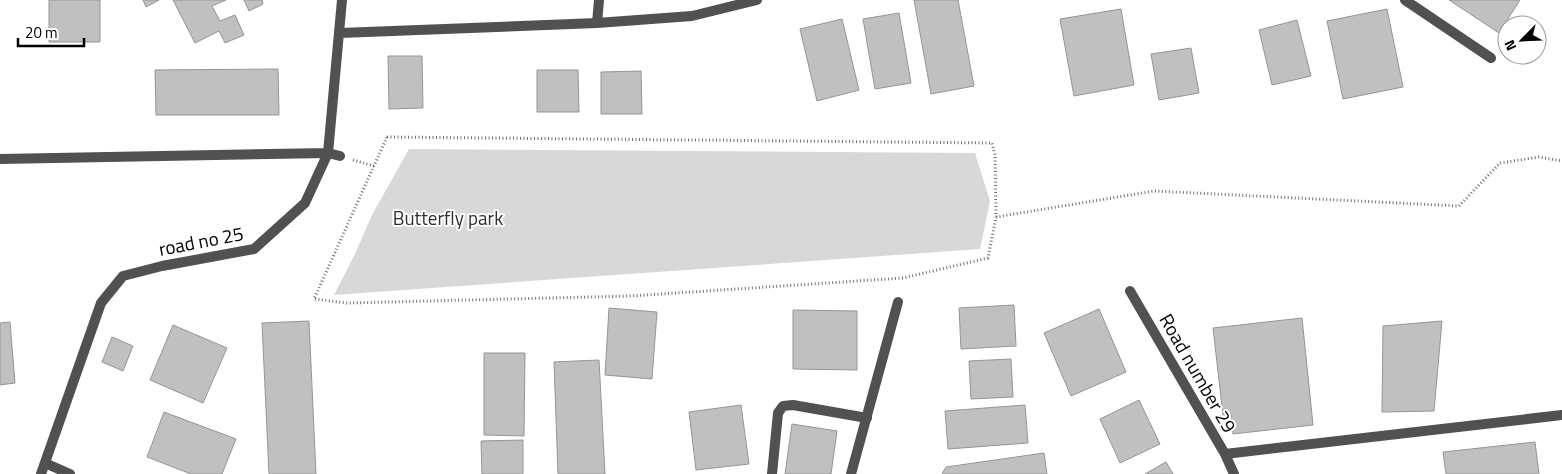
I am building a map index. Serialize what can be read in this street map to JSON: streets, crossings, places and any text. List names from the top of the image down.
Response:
{
  "streets": {
    "street": ["road no 25", "Road number 29"]
  },
  "parks": ["Butterfly park"],
  "scale_bar": "20 m",
  "north": "bottom left"
}
